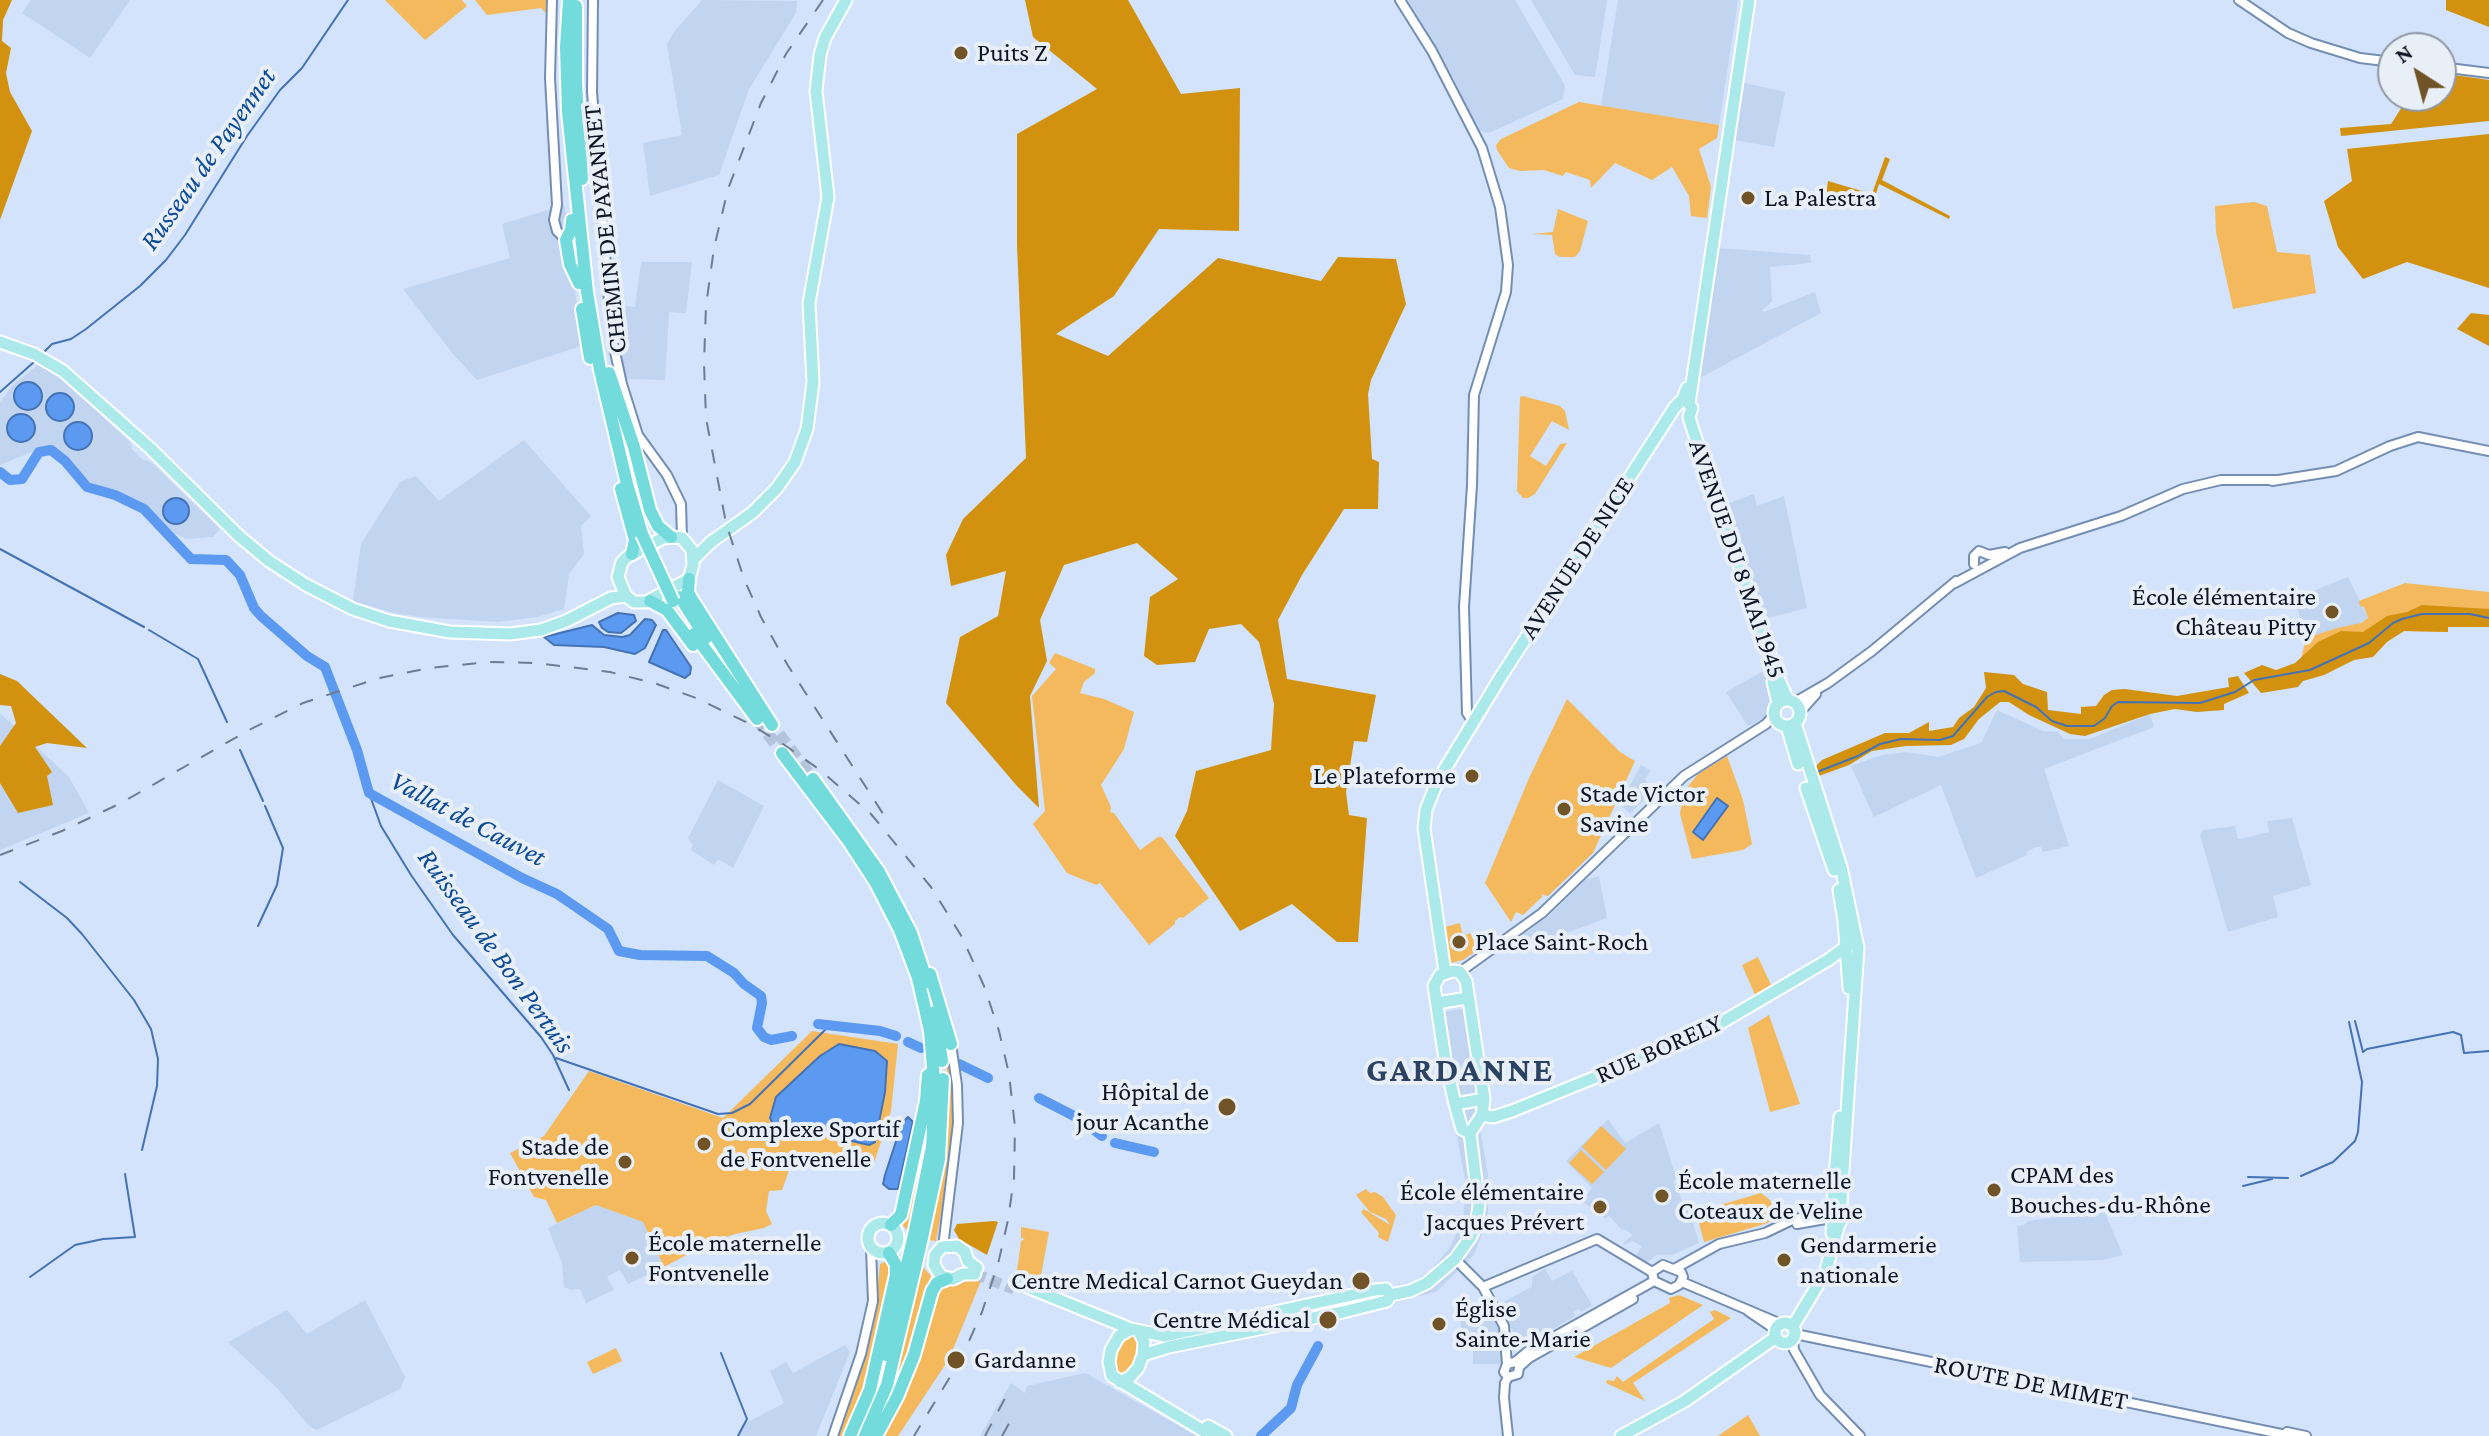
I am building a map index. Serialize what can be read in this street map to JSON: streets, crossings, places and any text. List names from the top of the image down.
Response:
{
  "streets": {
    "main road": ["AVENUE DE NICE", "AVENUE DU 8 MAI 1945", "RUE BORELY"],
    "street": ["CHEMIN DE PAYANNET", "ROUTE DE MIMET"]
  },
  "crossings": [
    ["AVENUE DE NICE", "AVENUE DU 8 MAI 1945"]
  ],
  "districts": ["GARDANNE"],
  "water": ["Russeau de Payennet", "Vallat de Cauvet", "Ruisseau de Bon Pertuis"],
  "places": [
    "Puits Z",
    "La Palestra",
    "École élémentaire Château Pitty",
    "Le Plateforme",
    "Stade Victor Savine",
    "Place Saint-Roch",
    "Hôpital de jour Acanthe",
    "Complexe Sportif de Fontvenelle",
    "Stade de Fontvenelle",
    "CPAM des Bouches-du-Rhône",
    "École maternelle Coteaux de Veline",
    "École élémentaire Jacques Prévert",
    "École maternelle Fontvenelle",
    "Gendarmerie nationale",
    "Centre Medical Carnot Gueydan",
    "Centre Médical",
    "Église Sainte-Marie",
    "Gardanne"
  ],
  "north": "top left"
}
